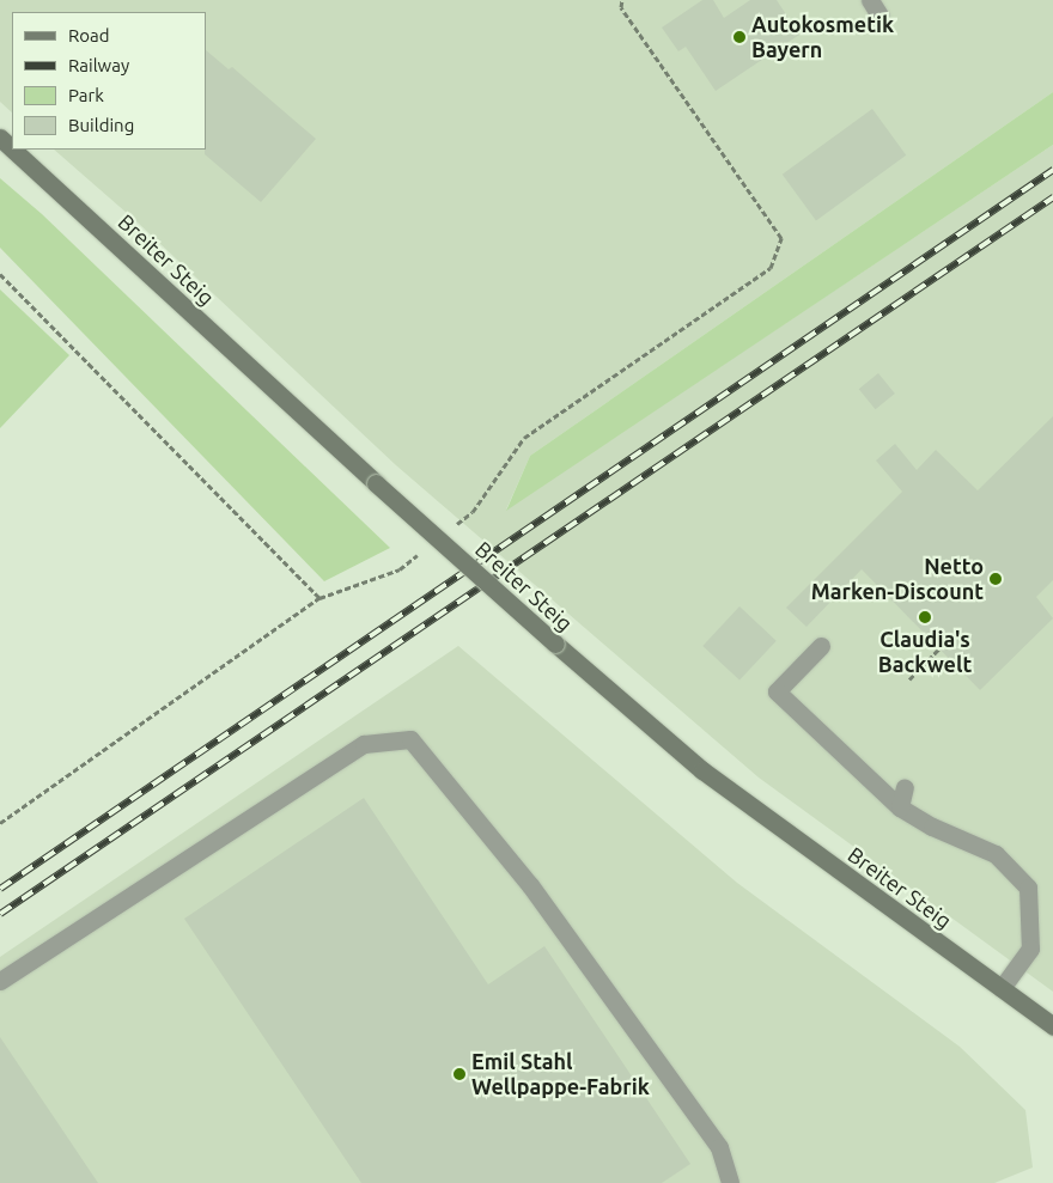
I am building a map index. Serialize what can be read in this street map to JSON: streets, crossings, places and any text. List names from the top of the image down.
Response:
{
  "streets": {
    "street": ["Breiter Steig"]
  },
  "places": [
    "Autokosmetik Bayern",
    "Netto Marken-Discount",
    "Claudia's Backwelt",
    "Emil Stahl Wellpappe-Fabrik"
  ],
  "legend": [
    "Road",
    "Railway",
    "Park",
    "Building"
  ]
}
